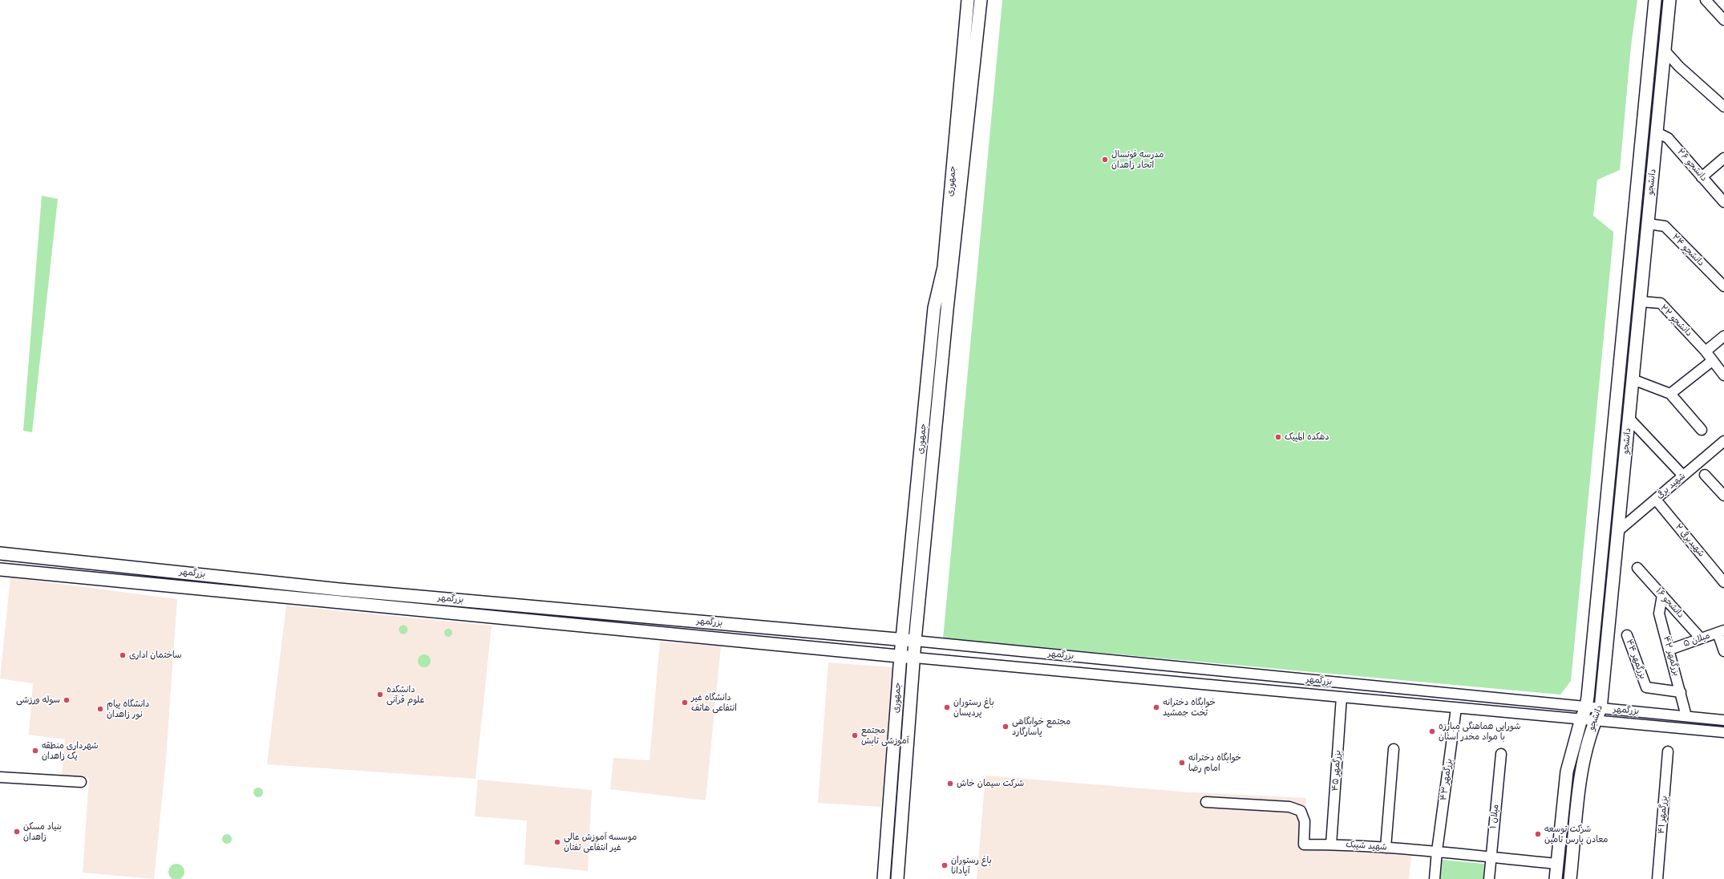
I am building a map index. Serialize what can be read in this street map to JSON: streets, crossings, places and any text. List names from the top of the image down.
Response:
{
  "streets": {
    "main road": ["جمهوری", "دانشجو", "بزرگمهر"],
    "street": [
      "دانشجو ۲۶",
      "دانشجو ۲۴",
      "دانشجو ۲۲",
      "شهید برفی",
      "شهیدبرفی ۲",
      "دانشجو ۱۶",
      "میلان ۵",
      "بزرگمهر ۴۲",
      "بزرگمهر ۴۴",
      "بزرگمهر ۴۵",
      "بزرگمهر ۴۳",
      "بزرگمهر ۴۱",
      "میلان ۱",
      "شهید شیبک"
    ]
  },
  "crossings": [
    ["دانشجو ۲۶", "دانشجو"],
    ["جمهوری", "بزرگمهر"],
    ["دانشجو", "دانشجو ۲۴"],
    ["دانشجو", "دانشجو ۲۲"],
    ["دانشجو", "شهید برفی"],
    ["دانشجو", "بزرگمهر"],
    ["دانشجو", "شهید شیبک"],
    ["شهید برفی", "شهیدبرفی ۲"],
    ["بزرگمهر", "بزرگمهر ۴۲"],
    ["بزرگمهر", "بزرگمهر ۴۵"],
    ["بزرگمهر", "بزرگمهر ۴۳"],
    ["دانشجو ۱۶", "میلان ۵"],
    ["دانشجو ۱۶", "بزرگمهر ۴۲"],
    ["میلان ۵", "بزرگمهر ۴۲"],
    ["بزرگمهر ۴۲", "بزرگمهر ۴۴"],
    ["بزرگمهر ۴۵", "شهید شیبک"],
    ["بزرگمهر ۴۳", "شهید شیبک"],
    ["میلان ۱", "شهید شیبک"]
  ],
  "places": [
    "مدرسه فوتسال اتحاد زاهدان",
    "دهکده المپیک",
    "ساختمان اداری",
    "دانشکده علوم قرآنی",
    "سوله ورزشی",
    "دانشگاه غیر انتفاعی هاتف",
    "باغ رستوران پردیسان",
    "خوابگاه دخترانه تخت جمشید",
    "دانشگاه پیام نور زاهدان",
    "مجتمع خوابگاهی پاسارگارد",
    "شورایی هماهنگی مبارزه با مواد مخدر استان",
    "مجتمع آموزشی تابش",
    "شهرداری منطقه یک زاهدان",
    "خوابگاه دخترانه امام رضا",
    "شرکت سیمان خاش",
    "بنیاد مسکن زاهدان",
    "شرکت توسعه معادن پارس تامین",
    "موسسه آموزش عالی غیر انتفاعی تفتان",
    "باغ رستوران آپادانا"
  ]
}
